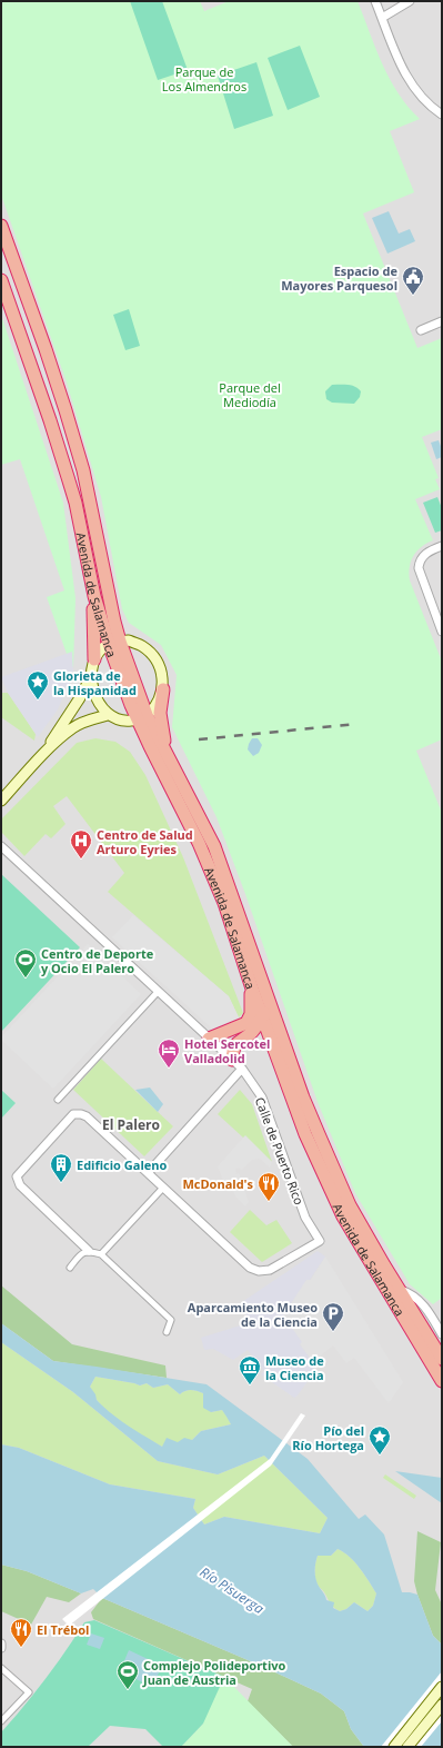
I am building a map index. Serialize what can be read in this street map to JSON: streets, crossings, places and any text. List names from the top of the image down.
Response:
{
  "streets": {
    "highway": ["Avenida de Salamanca"],
    "street": ["Calle de Puerto Rico"]
  },
  "districts": ["El Palero"],
  "water": ["Río Pisuerga"],
  "parks": ["Parque de Los Almendros", "Parque del Mediodía"],
  "places": {
    "public building": ["Espacio de Mayores Parquesol"],
    "place": ["Glorieta de la Hispanidad", "Pío del Río Hortega"],
    "hospital": ["Centro de Salud Arturo Eyries"],
    "sports": ["Centro de Deporte y Ocio El Palero", "Complejo Polideportivo Juan de Austria"],
    "hotel": ["Hotel Sercotel Valladolid"],
    "building": ["Edificio Galeno"],
    "restaurant": ["McDonald's", "El Trébol"],
    "parking": ["Aparcamiento Museo de la Ciencia"],
    "museum": ["Museo de la Ciencia"]
  }
}
